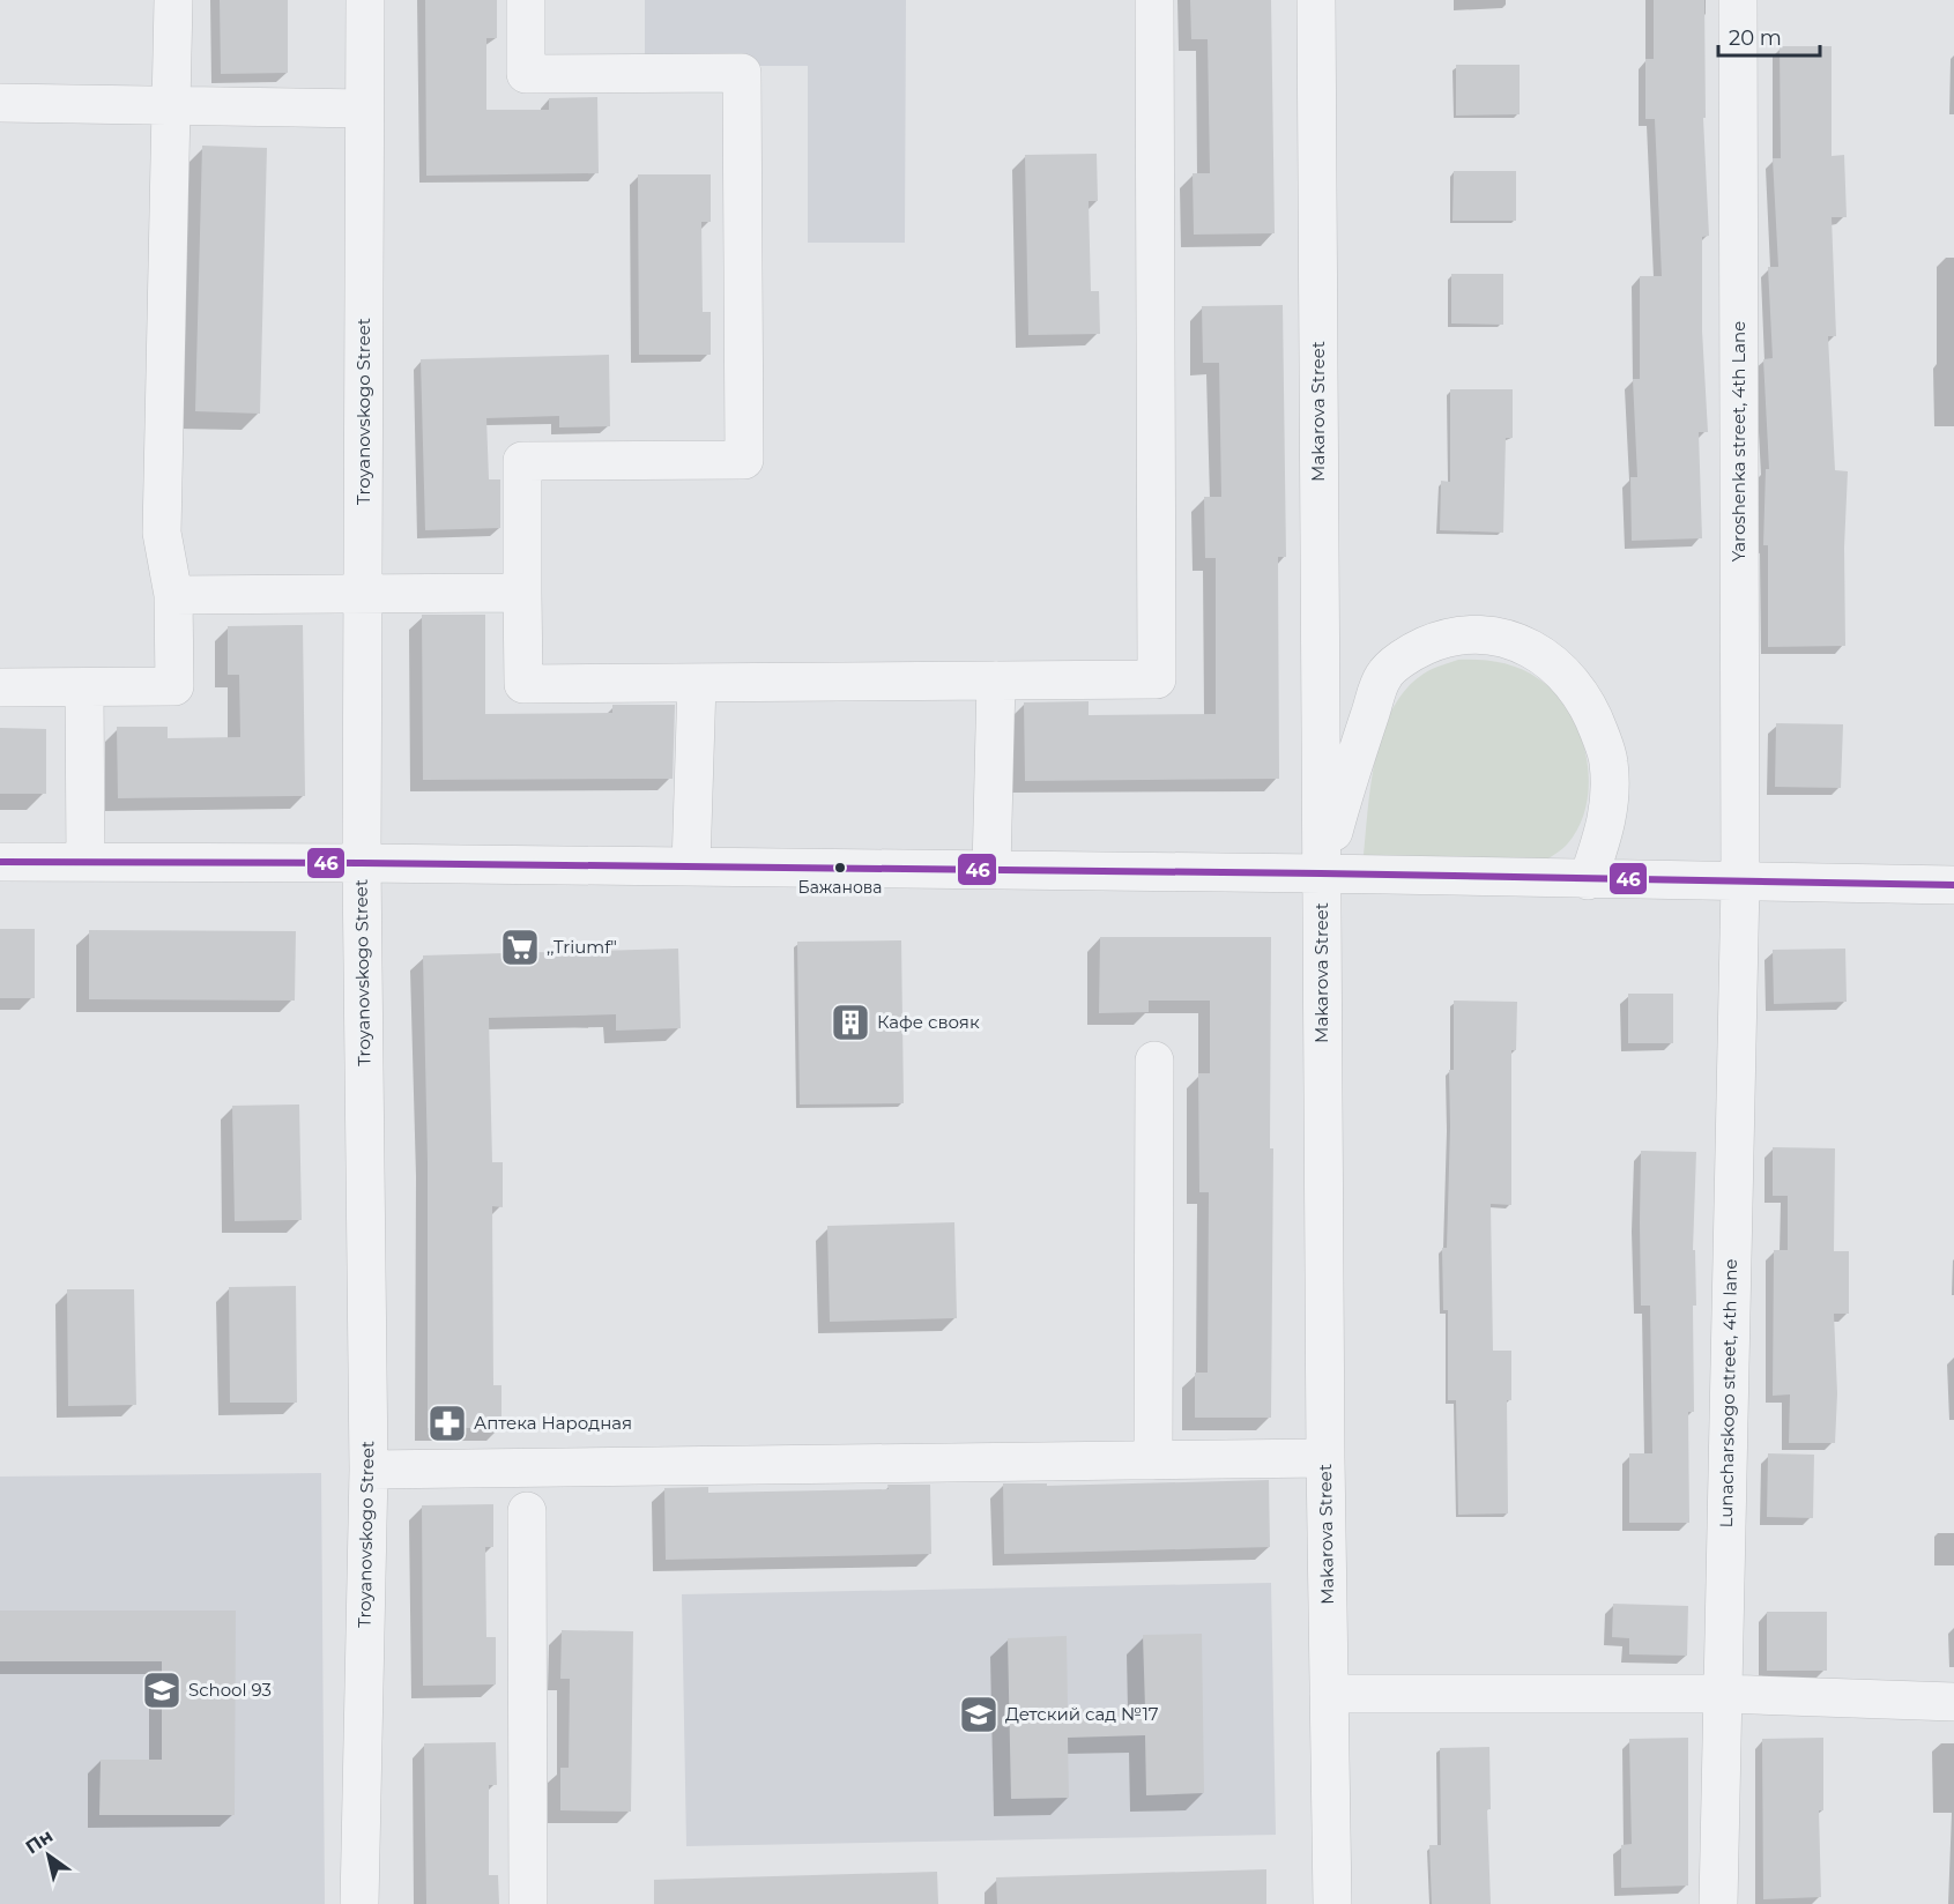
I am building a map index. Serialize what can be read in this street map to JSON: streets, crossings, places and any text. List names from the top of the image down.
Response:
{
  "streets": {
    "street": [
      "Troyanovskogo Street",
      "Makarova Street",
      "Yaroshenka street, 4th Lane",
      "Lunacharskogo street, 4th lane"
    ]
  },
  "crossings": [
    ["Yaroshenka street, 4th Lane", "Lunacharskogo street, 4th lane"]
  ],
  "places": {
    "other": ["Бажанова"],
    "supermarket": [",,Triumf\""],
    "building": ["Кафе свояк"],
    "pharmacy": ["Аптека Народная"],
    "school or university": ["School 93", "Детский сад №17"]
  },
  "lines": ["transit line 46"],
  "scale_bar": "20 m",
  "north": "top left"
}
